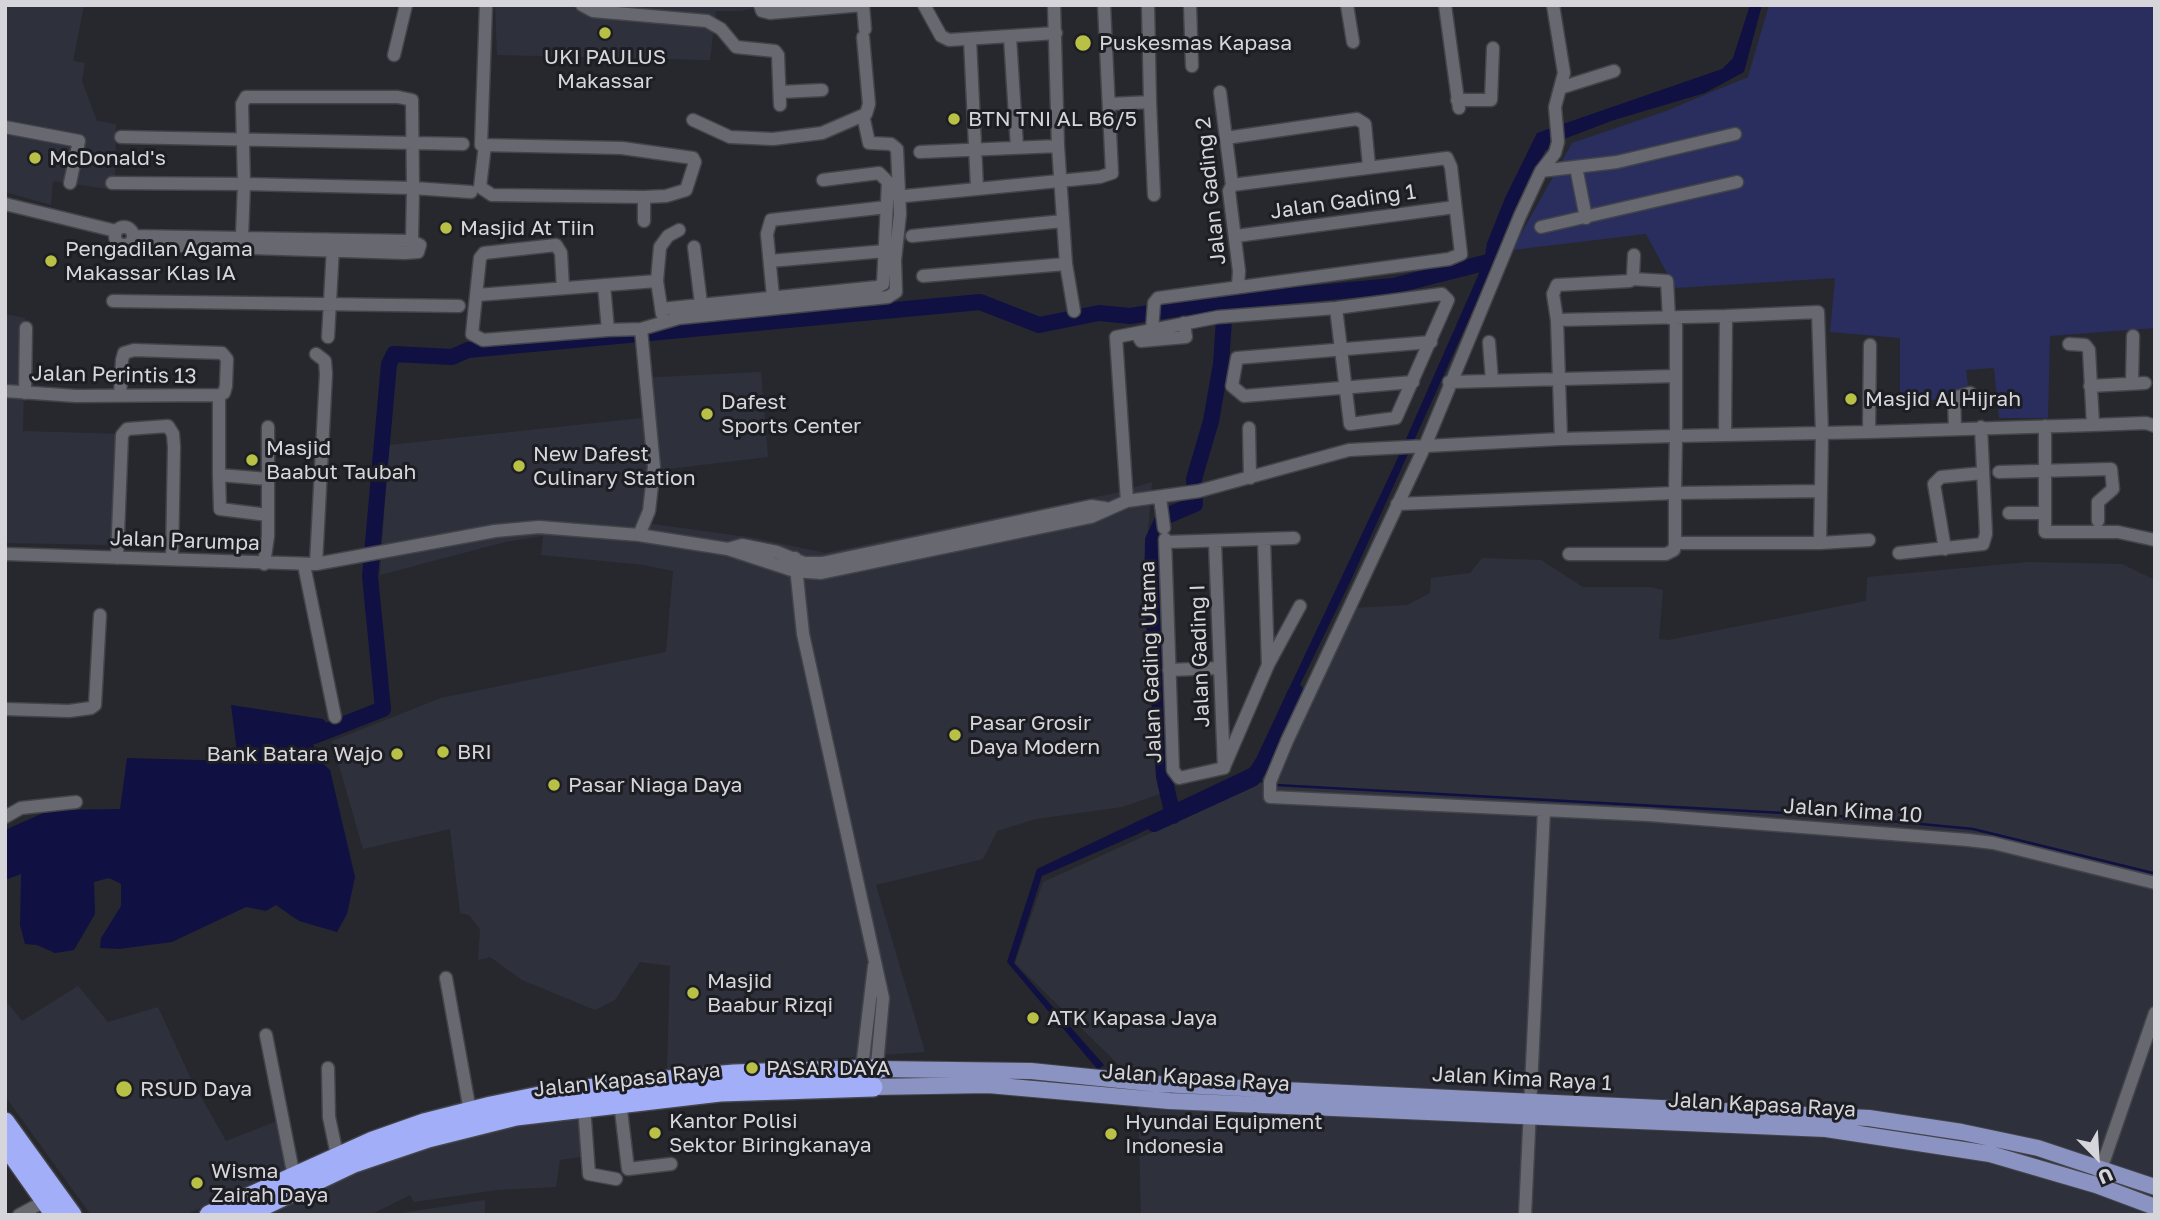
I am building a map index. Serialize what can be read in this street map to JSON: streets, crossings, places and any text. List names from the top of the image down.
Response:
{
  "streets": {
    "highway": ["Jalan Kapasa Raya"],
    "main road": ["Jalan Kima Raya 1"],
    "street": [
      "Jalan Gading 2",
      "Jalan Gading 1",
      "Jalan Perintis 13",
      "Jalan Parumpa",
      "Jalan Gading I",
      "Jalan Gading Utama",
      "Jalan Kima 10"
    ]
  },
  "crossings": [
    ["Jalan Gading 2", "Jalan Gading 1"],
    ["Jalan Gading I", "Jalan Gading Utama"],
    ["Jalan Kapasa Raya", "Jalan Kima Raya 1"]
  ],
  "places": [
    "UKI PAULUS Makassar",
    "Puskesmas Kapasa",
    "BTN TNI AL B6/5",
    "McDonald's",
    "Masjid At Tiin",
    "Pengadilan Agama Makassar Klas IA",
    "Masjid Al Hijrah",
    "Dafest Sports Center",
    "Masjid Baabut Taubah",
    "New Dafest Culinary Station",
    "Pasar Grosir Daya Modern",
    "BRI",
    "Bank Batara Wajo",
    "Pasar Niaga Daya",
    "Masjid Baabur Rizqi",
    "ATK Kapasa Jaya",
    "PASAR DAYA",
    "RSUD Daya",
    "Kantor Polisi Sektor Biringkanaya",
    "Hyundai Equipment Indonesia",
    "Wisma Zairah Daya"
  ],
  "north": "bottom right"
}
